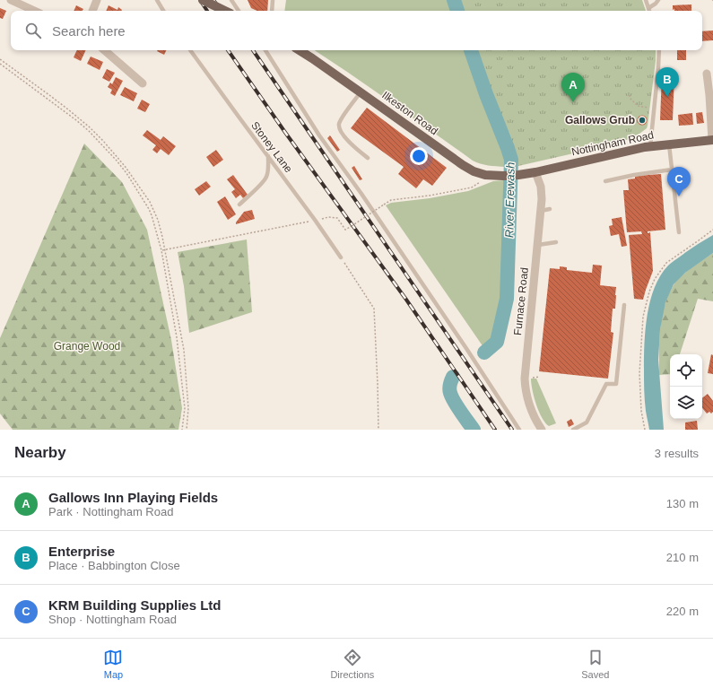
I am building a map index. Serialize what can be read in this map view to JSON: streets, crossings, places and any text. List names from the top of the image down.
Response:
{
  "streets": {
    "main road": ["Ilkeston Road", "Nottingham Road"],
    "street": ["Furnace Road"],
    "lane": ["Stoney Lane"]
  },
  "crossings": [
    ["Ilkeston Road", "Nottingham Road"],
    ["Nottingham Road", "Furnace Road"]
  ],
  "water": ["River Erewash"],
  "parks": ["Grange Wood"],
  "places": ["Gallows Grub"],
  "page": {
    "search": "Search here",
    "pins": ["B", "A", "C"],
    "heading": ["Nearby", "3 results"],
    "list": [
      {
        "mark": "A",
        "name": "Gallows Inn Playing Fields",
        "note": "Park · Nottingham Road",
        "value": "130 m"
      },
      {
        "mark": "B",
        "name": "Enterprise",
        "note": "Place · Babbington Close",
        "value": "210 m"
      },
      {
        "mark": "C",
        "name": "KRM Building Supplies Ltd",
        "note": "Shop · Nottingham Road",
        "value": "220 m"
      }
    ],
    "nav": ["Map", "Directions", "Saved"]
  }
}
